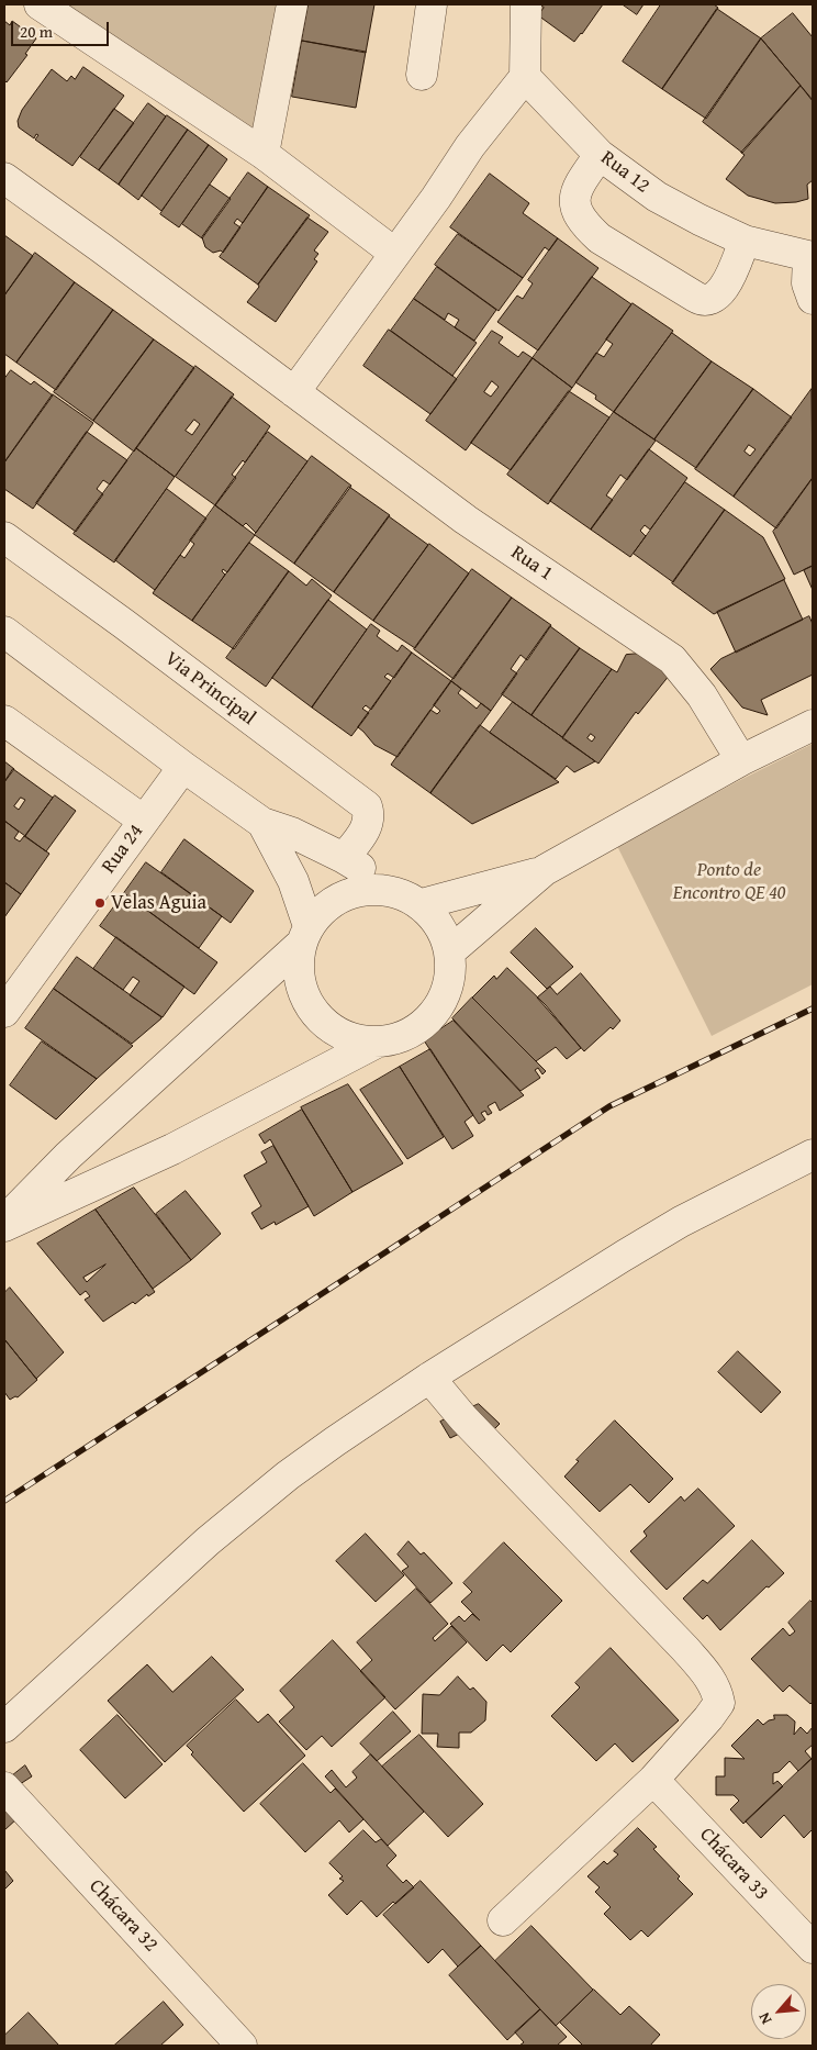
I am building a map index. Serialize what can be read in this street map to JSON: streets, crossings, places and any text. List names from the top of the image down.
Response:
{
  "streets": {
    "street": [
      "Rua 12",
      "Rua 1",
      "Via Principal",
      "Rua 24",
      "Chácara 33",
      "Chácara 32"
    ]
  },
  "parks": ["Ponto de Encontro QE 40"],
  "places": ["Velas Aguia"],
  "scale_bar": "20 m",
  "north": "bottom left"
}
